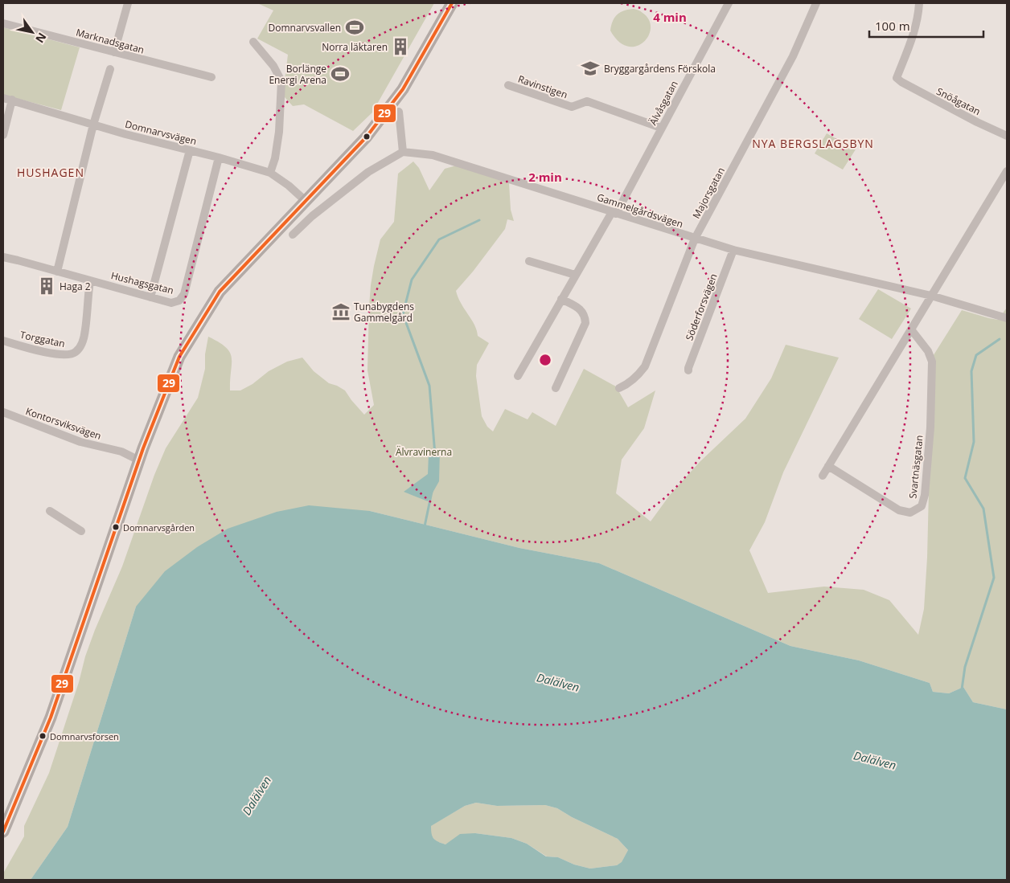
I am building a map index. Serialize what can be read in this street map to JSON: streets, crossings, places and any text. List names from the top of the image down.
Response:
{
  "streets": {
    "street": [
      "Marknadsgatan",
      "Ravinstigen",
      "Snöågatan",
      "Älvåsgatan",
      "Domnarvsvägen",
      "Majorsgatan",
      "Gammelgårdsvägen",
      "Hushagsgatan",
      "Söderforsvägen",
      "Torggatan",
      "Kontorsviksvägen",
      "Svartnäsgatan"
    ]
  },
  "crossings": [
    ["Ravinstigen", "Älvåsgatan"],
    ["Älvåsgatan", "Gammelgårdsvägen"],
    ["Domnarvsvägen", "Hushagsgatan"],
    ["Majorsgatan", "Gammelgårdsvägen"],
    ["Gammelgårdsvägen", "Söderforsvägen"],
    ["Hushagsgatan", "Torggatan"]
  ],
  "districts": ["NYA BERGSLAGSBYN", "HUSHAGEN"],
  "water": ["Dalälven"],
  "parks": ["Älvravinerna"],
  "places": {
    "sports": ["Domnarvsvallen", "Borlänge Energi Arena"],
    "building": ["Norra läktaren", "Haga 2"],
    "school or university": ["Bryggargårdens Förskola"],
    "museum": ["Tunabygdens Gammelgård"],
    "other": ["Domnarvsgården", "Domnarvsforsen"]
  },
  "lines": ["transit line 29"],
  "scale_bar": "100 m",
  "north": "bottom right",
  "rings": ["4 min", "2 min"]
}
